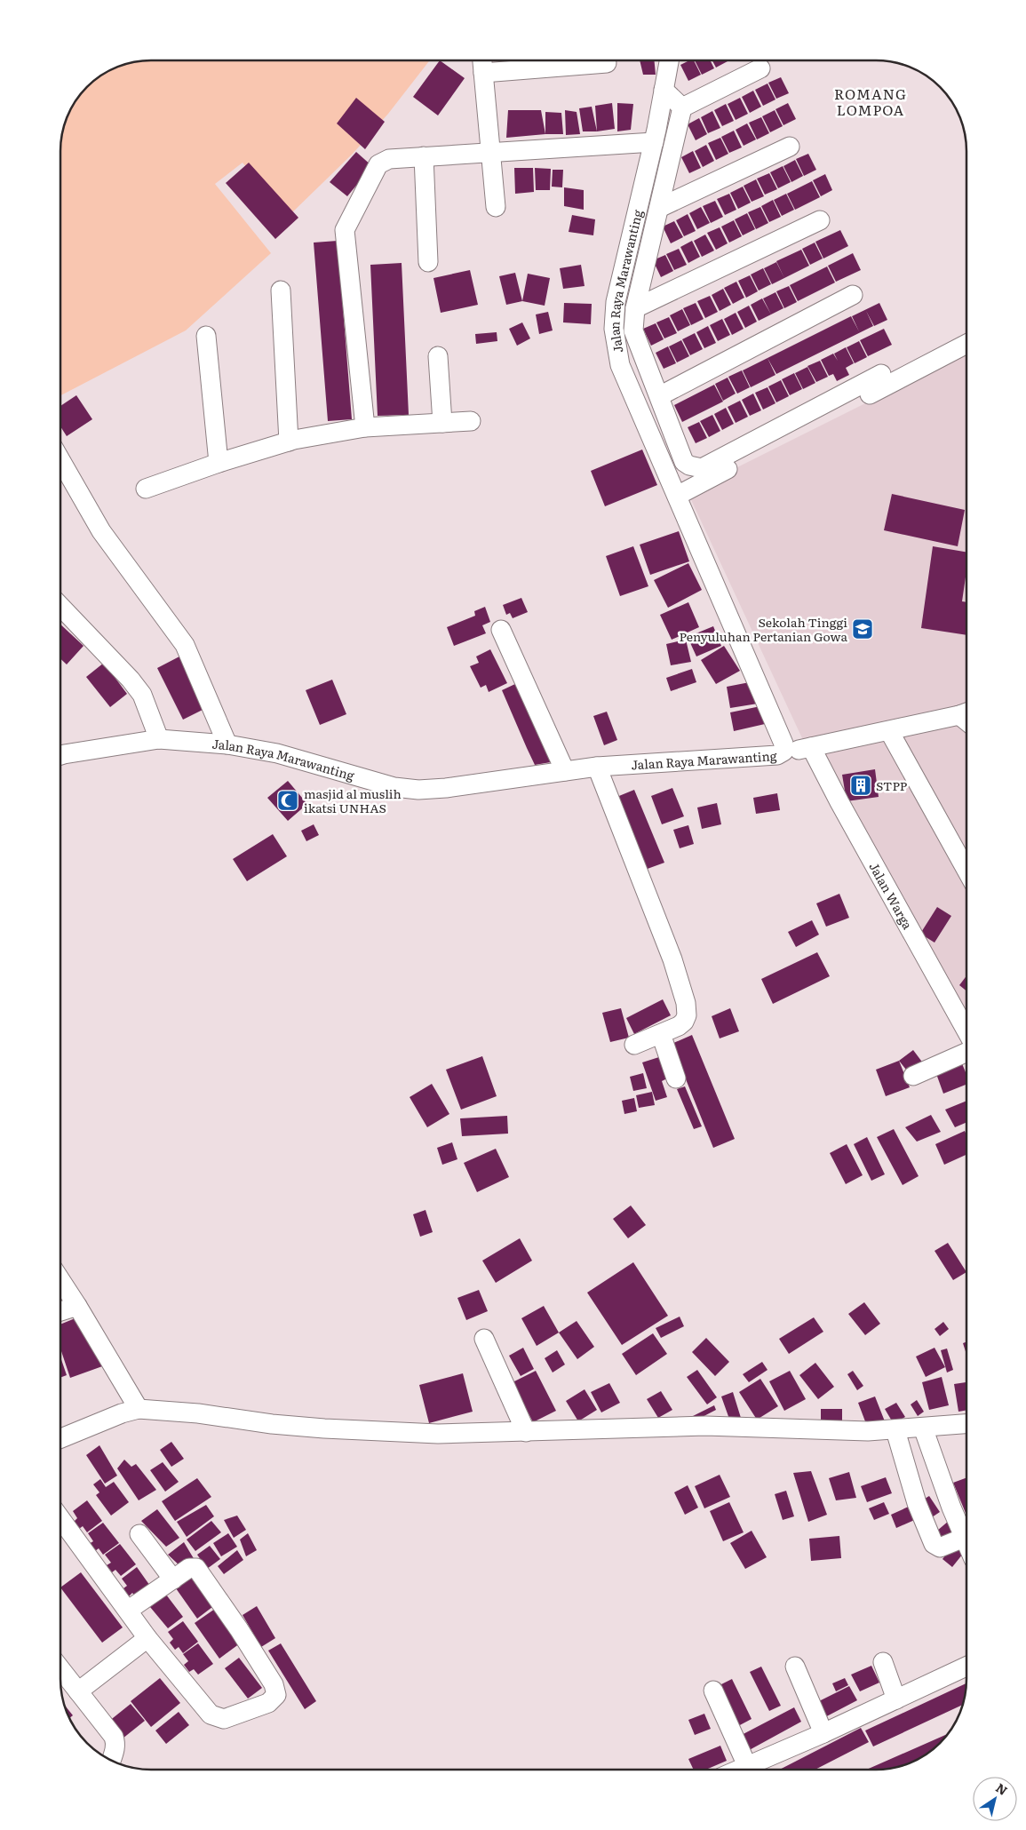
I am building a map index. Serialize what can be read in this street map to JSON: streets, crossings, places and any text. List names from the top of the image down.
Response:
{
  "streets": {
    "street": ["Jalan Raya Marawanting", "Jalan Warga"]
  },
  "districts": ["ROMANG LOMPOA"],
  "places": {
    "school or university": ["Sekolah Tinggi Penyuluhan Pertanian Gowa"],
    "building": ["STPP"],
    "mosque": ["masjid al muslih ikatsi UNHAS"]
  },
  "north": "top right"
}
